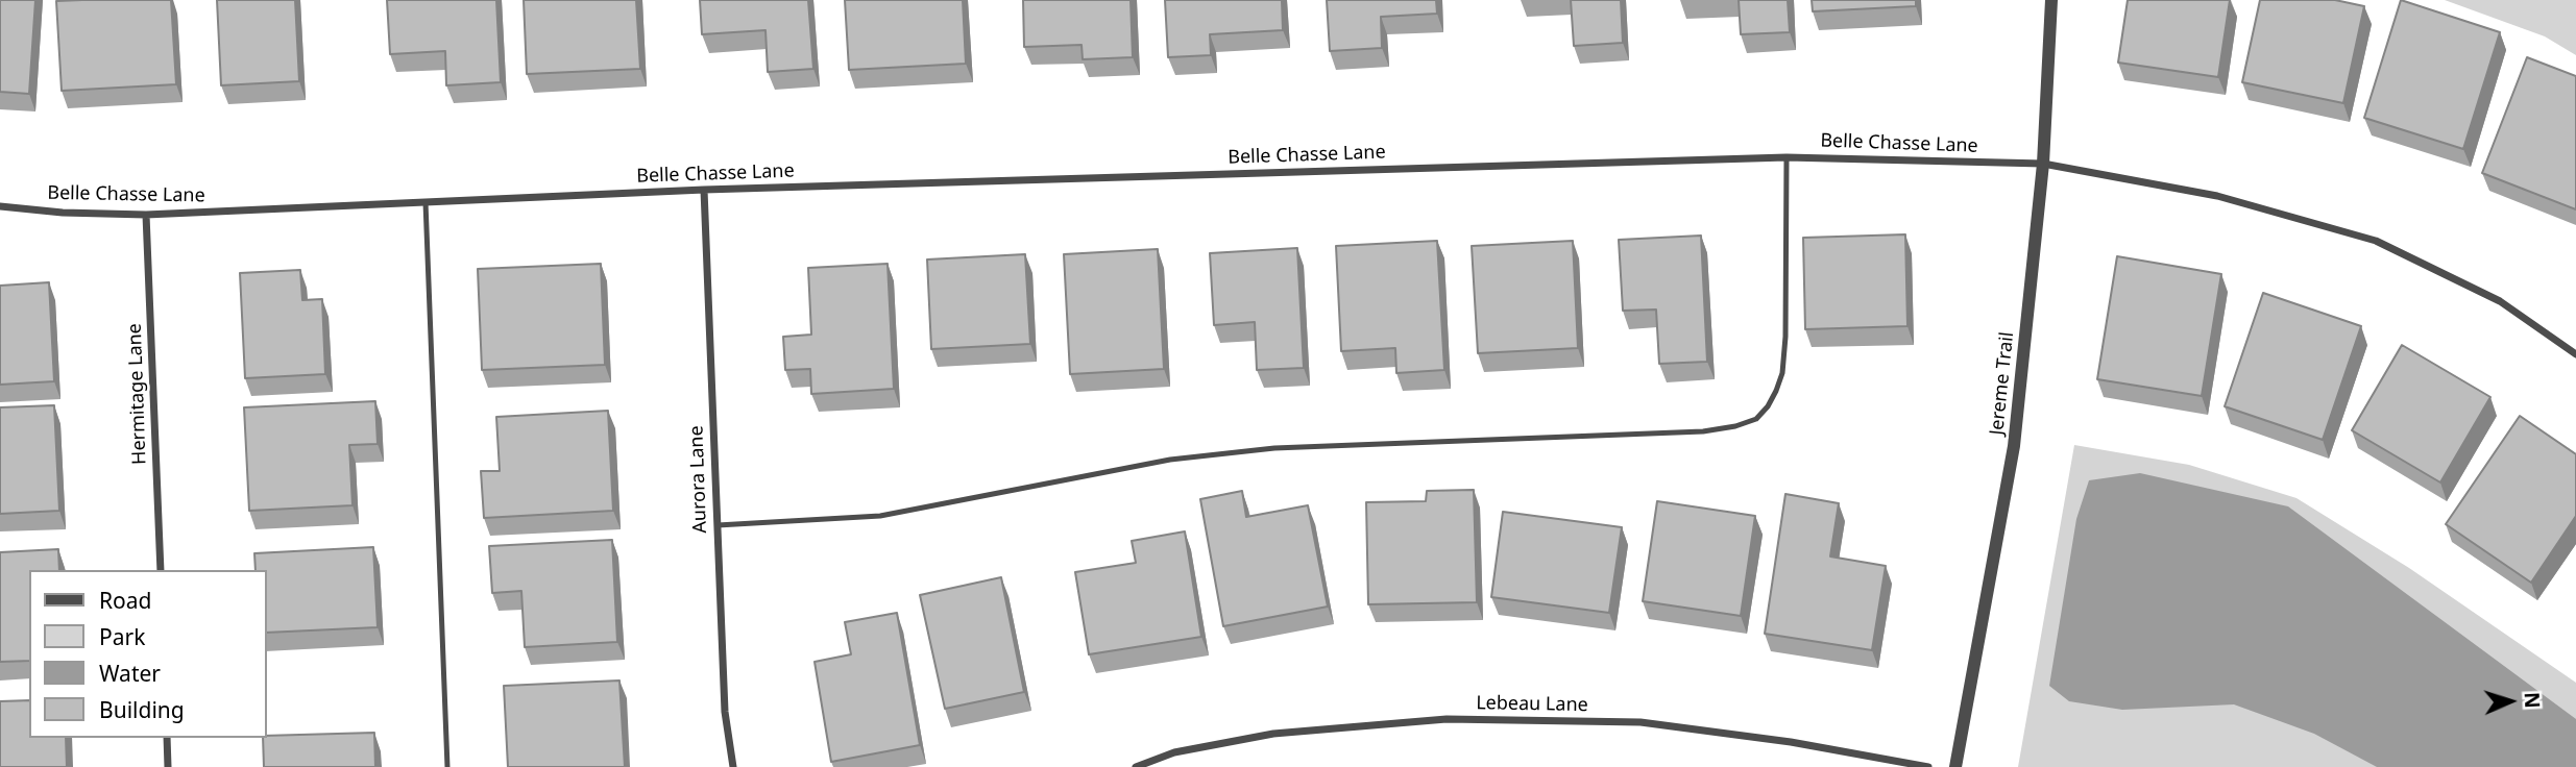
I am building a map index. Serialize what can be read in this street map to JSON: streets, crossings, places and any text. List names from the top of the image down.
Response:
{
  "streets": {
    "street": [
      "Belle Chasse Lane",
      "Jereme Trail",
      "Hermitage Lane",
      "Aurora Lane",
      "Lebeau Lane"
    ]
  },
  "crossings": [
    ["Belle Chasse Lane", "Jereme Trail"],
    ["Belle Chasse Lane", "Hermitage Lane"],
    ["Belle Chasse Lane", "Aurora Lane"]
  ],
  "legend": [
    "Road",
    "Park",
    "Water",
    "Building"
  ],
  "north": "right"
}
